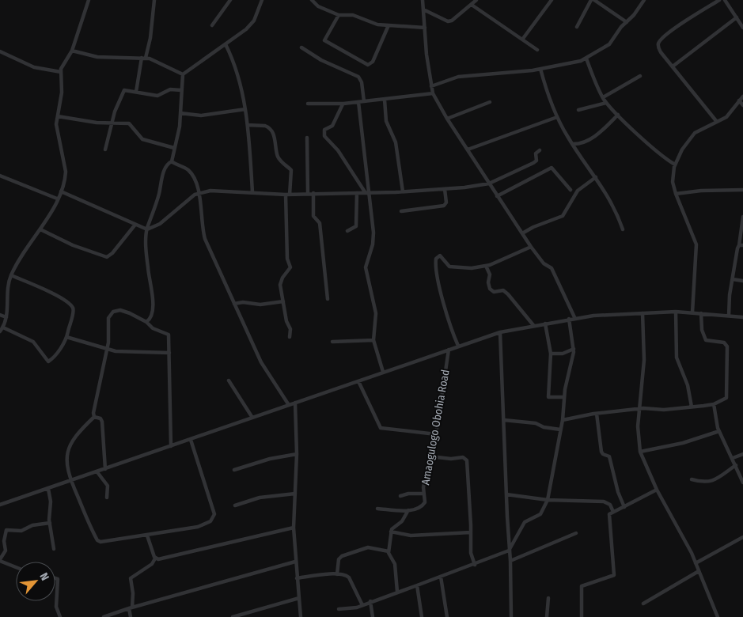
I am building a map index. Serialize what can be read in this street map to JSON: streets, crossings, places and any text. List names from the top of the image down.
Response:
{
  "streets": {
    "street": ["Amaogulogo Obohia Road"]
  },
  "north": "top right"
}
